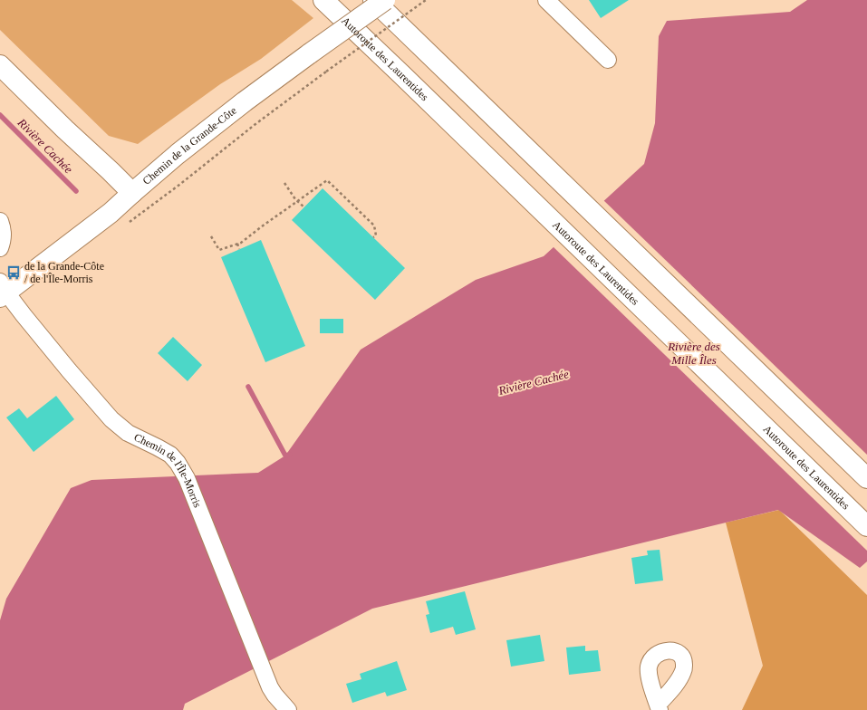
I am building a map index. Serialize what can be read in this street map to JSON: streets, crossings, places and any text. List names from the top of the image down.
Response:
{
  "streets": {
    "main road": ["Autoroute des Laurentides", "Chemin de la Grande-Côte"],
    "street": ["Chemin de l'Île-Morris"]
  },
  "crossings": [
    ["Chemin de la Grande-Côte", "Chemin de l'Île-Morris"]
  ],
  "water": ["Rivière Cachée", "Rivière des Mille Îles"],
  "places": {
    "bus stop": ["de la Grande-Côte / de l'Île-Morris"]
  }
}
